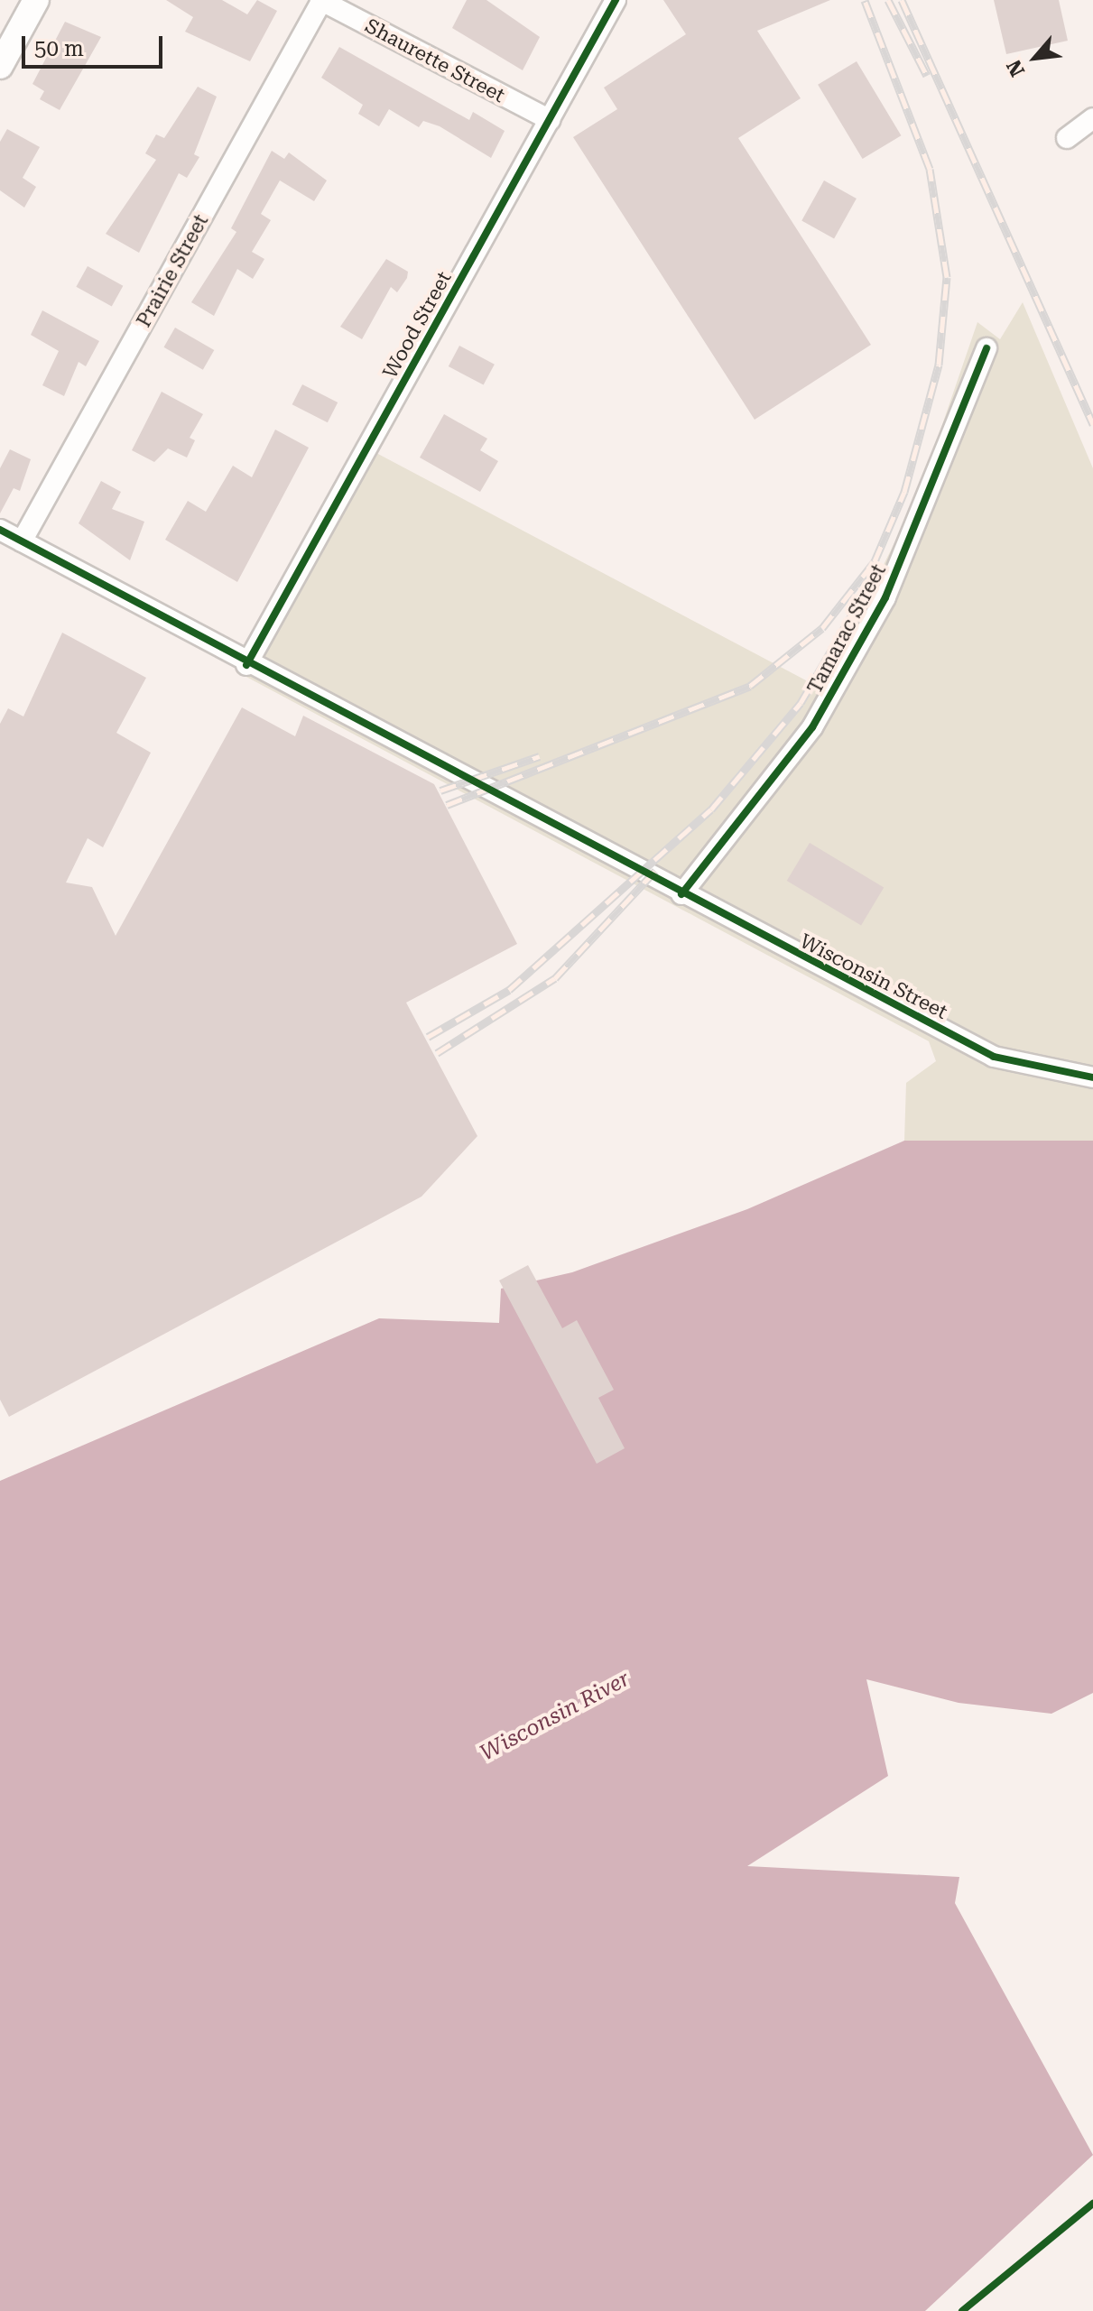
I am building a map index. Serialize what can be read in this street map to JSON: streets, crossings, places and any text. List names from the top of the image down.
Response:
{
  "streets": {
    "street": [
      "Shaurette Street",
      "Prairie Street",
      "Wood Street",
      "Tamarac Street",
      "Wisconsin Street"
    ]
  },
  "crossings": [
    ["Shaurette Street", "Prairie Street"],
    ["Shaurette Street", "Wood Street"],
    ["Prairie Street", "Wisconsin Street"],
    ["Wood Street", "Wisconsin Street"],
    ["Tamarac Street", "Wisconsin Street"]
  ],
  "water": ["Wisconsin River"],
  "scale_bar": "50 m",
  "north": "bottom left"
}
